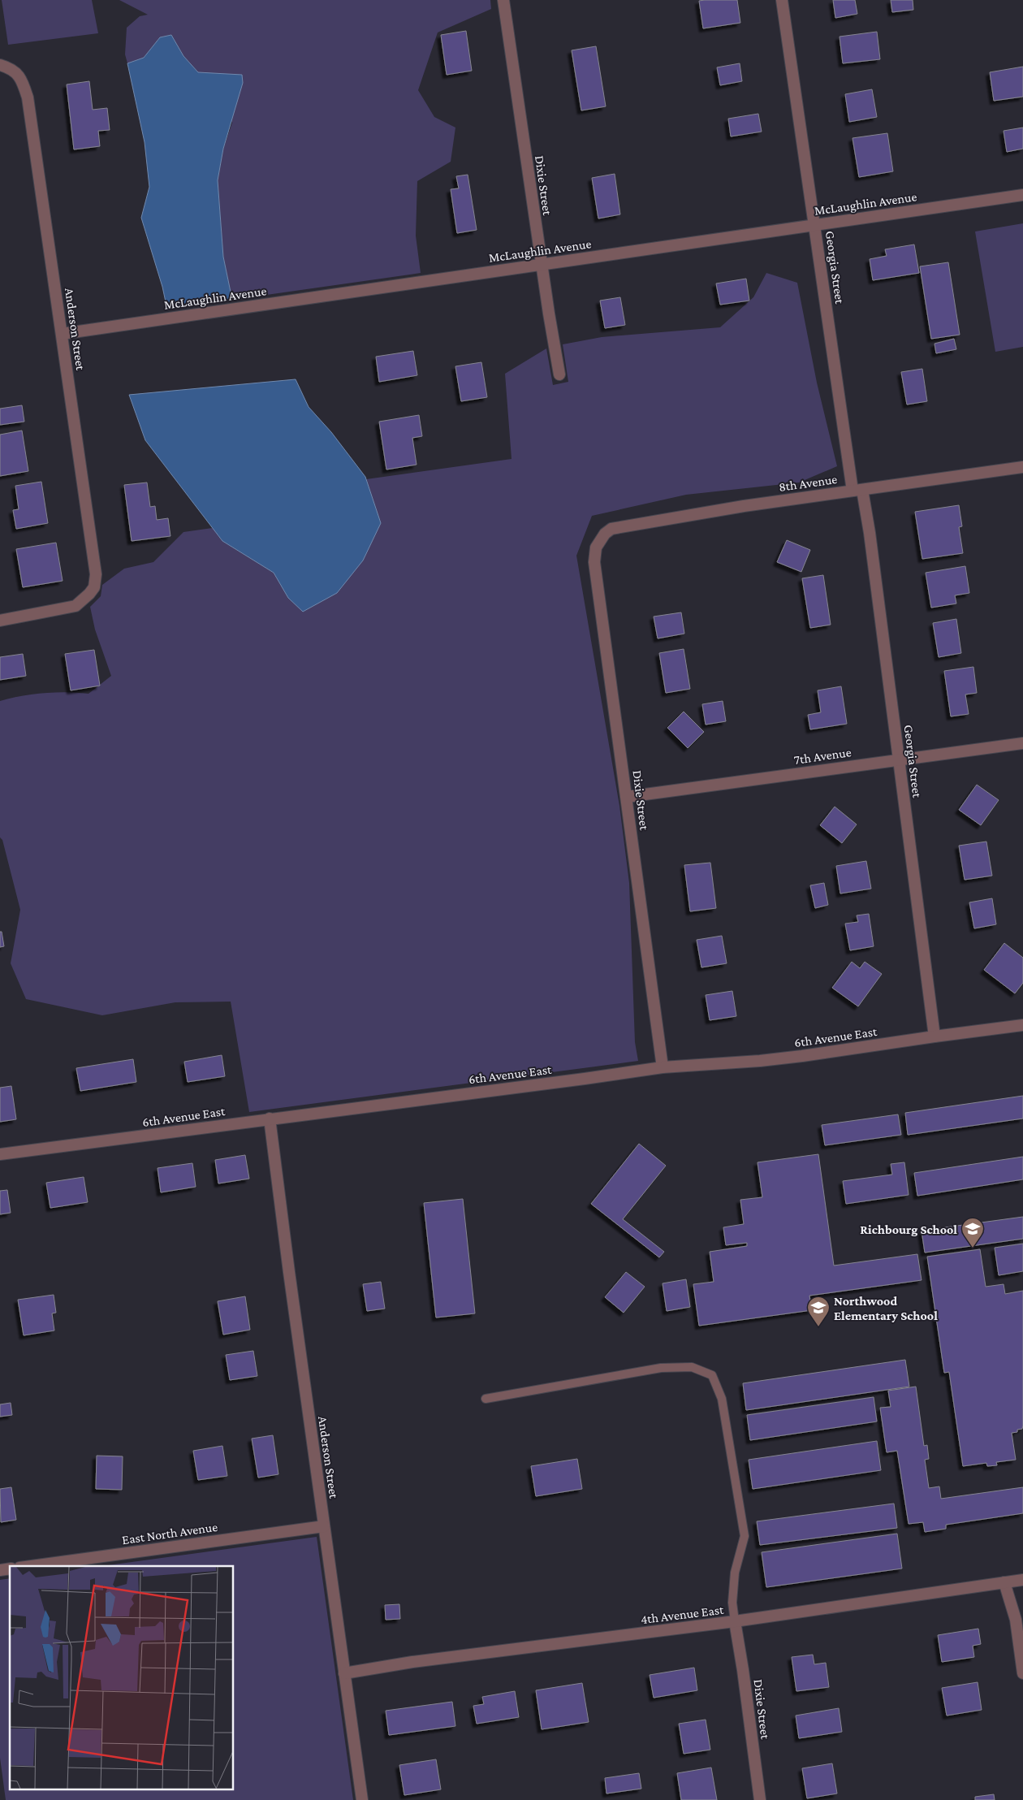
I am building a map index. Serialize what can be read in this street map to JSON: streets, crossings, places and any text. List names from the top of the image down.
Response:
{
  "streets": {
    "street": [
      "Dixie Street",
      "McLaughlin Avenue",
      "Georgia Street",
      "Anderson Street",
      "8th Avenue",
      "7th Avenue",
      "6th Avenue East",
      "East North Avenue",
      "4th Avenue East"
    ]
  },
  "crossings": [
    ["Dixie Street", "McLaughlin Avenue"],
    ["Dixie Street", "8th Avenue"],
    ["Dixie Street", "7th Avenue"],
    ["Dixie Street", "6th Avenue East"],
    ["Dixie Street", "4th Avenue East"],
    ["McLaughlin Avenue", "Georgia Street"],
    ["McLaughlin Avenue", "Anderson Street"],
    ["Georgia Street", "8th Avenue"],
    ["Georgia Street", "7th Avenue"],
    ["Georgia Street", "6th Avenue East"],
    ["Anderson Street", "6th Avenue East"],
    ["Anderson Street", "East North Avenue"],
    ["Anderson Street", "4th Avenue East"]
  ],
  "places": {
    "school or university": ["Richbourg School", "Northwood Elementary School"]
  }
}
